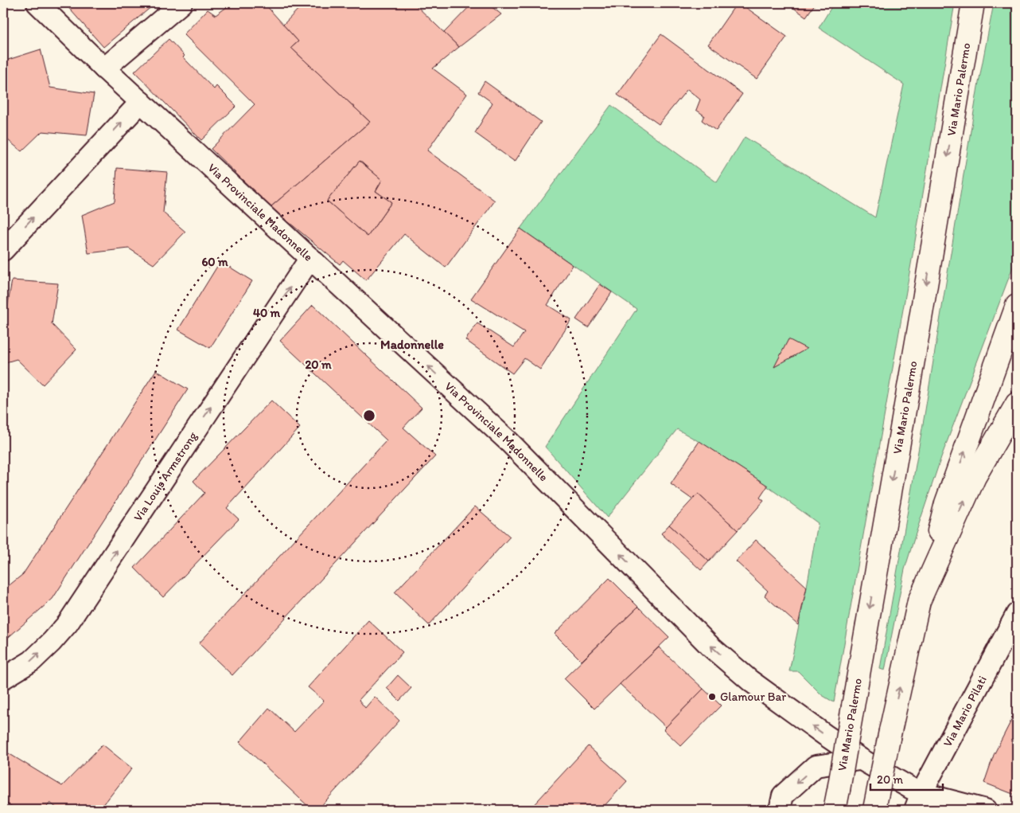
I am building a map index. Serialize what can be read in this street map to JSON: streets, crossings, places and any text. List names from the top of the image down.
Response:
{
  "streets": {
    "street": [
      "Via Mario Palermo",
      "Via Provinciale Madonnelle",
      "Via Louis Armstrong",
      "Via Mario Pilati"
    ]
  },
  "crossings": [
    ["Via Provinciale Madonnelle", "Via Louis Armstrong"],
    ["Via Provinciale Madonnelle", "Via Mario Pilati"]
  ],
  "one_way": ["Via Provinciale Madonnelle", "Via Louis Armstrong"],
  "districts": ["Madonnelle"],
  "places": ["Glamour Bar"],
  "scale_bar": "20 m",
  "rings": ["60 m", "40 m", "20 m"]
}
